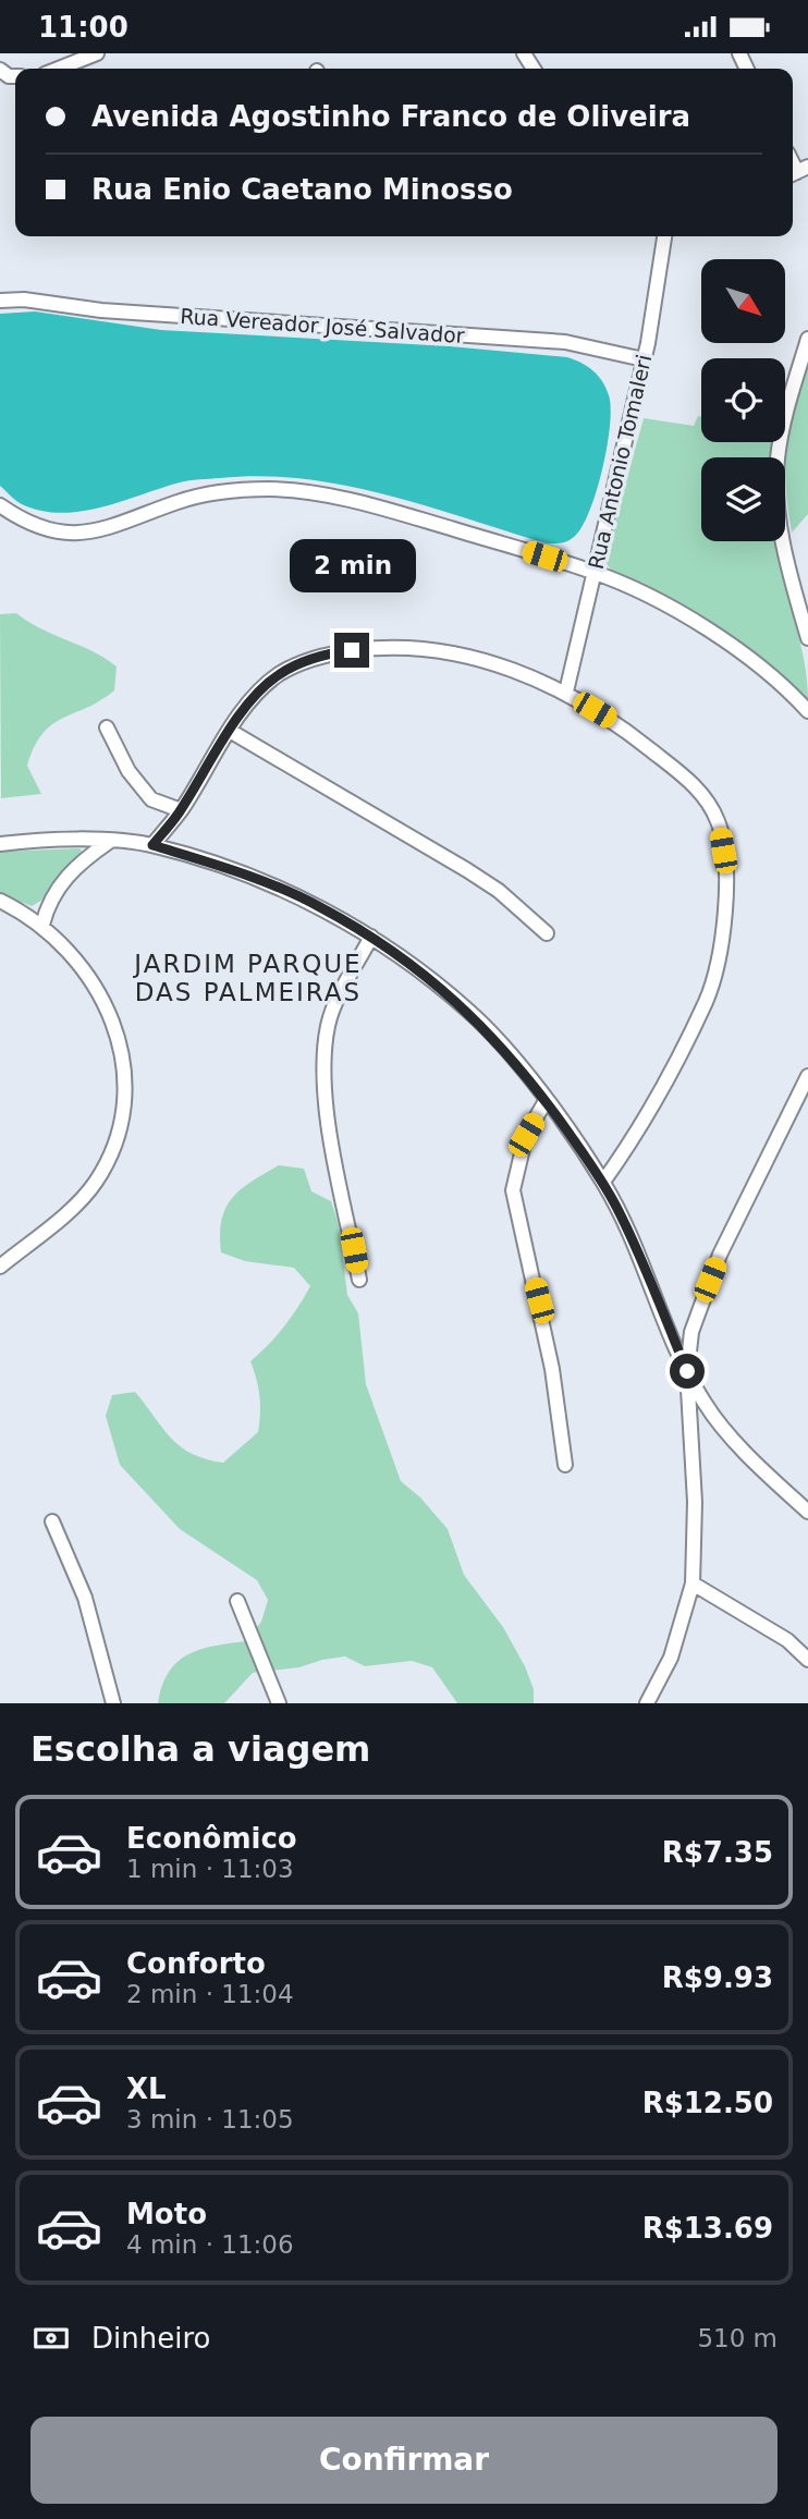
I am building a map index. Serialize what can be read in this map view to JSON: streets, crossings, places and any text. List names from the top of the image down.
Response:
{
  "streets": {
    "street": ["Rua Vereador José Salvador", "Rua Antonio Tomaleri"]
  },
  "crossings": [
    ["Rua Vereador José Salvador", "Rua Antonio Tomaleri"]
  ],
  "districts": ["JARDIM PARQUE DAS PALMEIRAS"],
  "north": "bottom right",
  "page": {
    "status": "11:00",
    "banner": ["Avenida Agostinho Franco de Oliveira", "Rua Enio Caetano Minosso"],
    "bubble": "2 min",
    "heading": "Escolha a viagem",
    "list": [
      {
        "name": "Econômico",
        "note": "1 min · 11:03",
        "value": "R$7.35"
      },
      {
        "name": "Conforto",
        "note": "2 min · 11:04",
        "value": "R$9.93"
      },
      {
        "name": "XL",
        "note": "3 min · 11:05",
        "value": "R$12.50"
      },
      {
        "name": "Moto",
        "note": "4 min · 11:06",
        "value": "R$13.69"
      }
    ],
    "pay": ["Dinheiro", "510 m"],
    "buttons": "Confirmar"
  }
}
